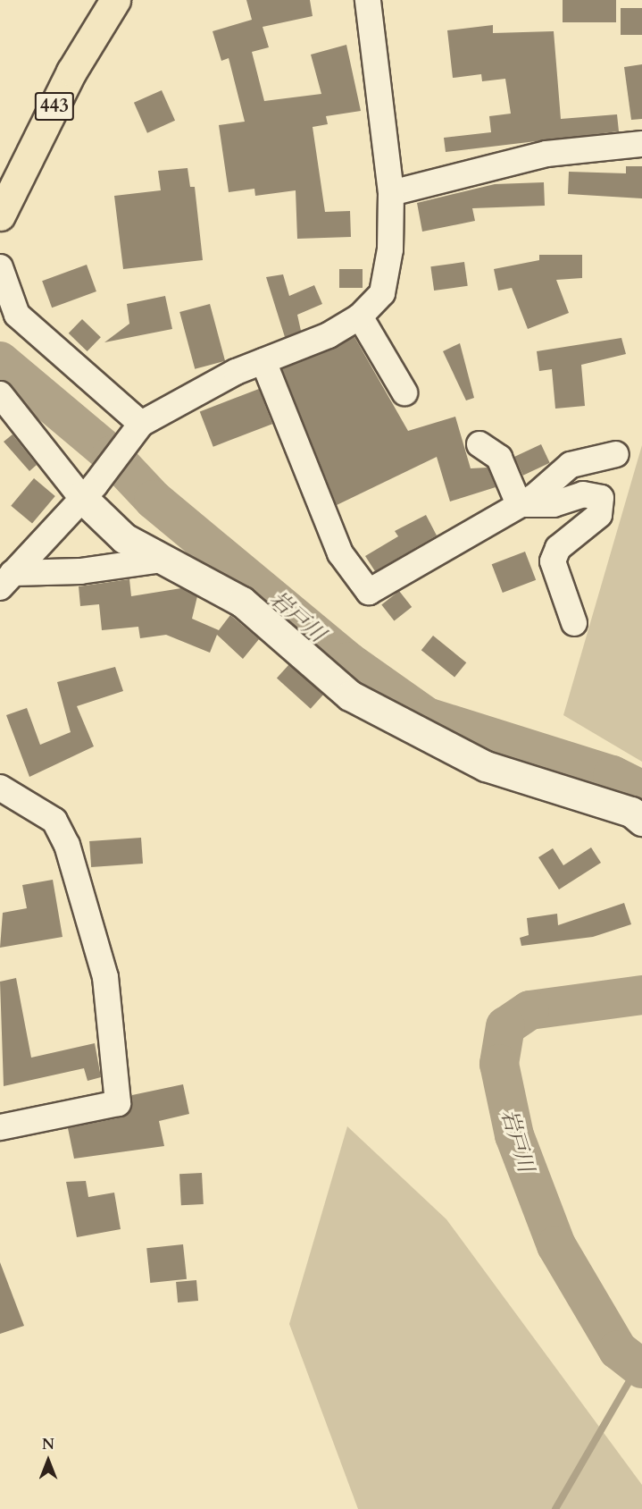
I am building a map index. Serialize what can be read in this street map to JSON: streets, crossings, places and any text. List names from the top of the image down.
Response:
{
  "streets": {
    "highway": ["443"]
  },
  "water": ["岩戸川"],
  "north": "top"
}
